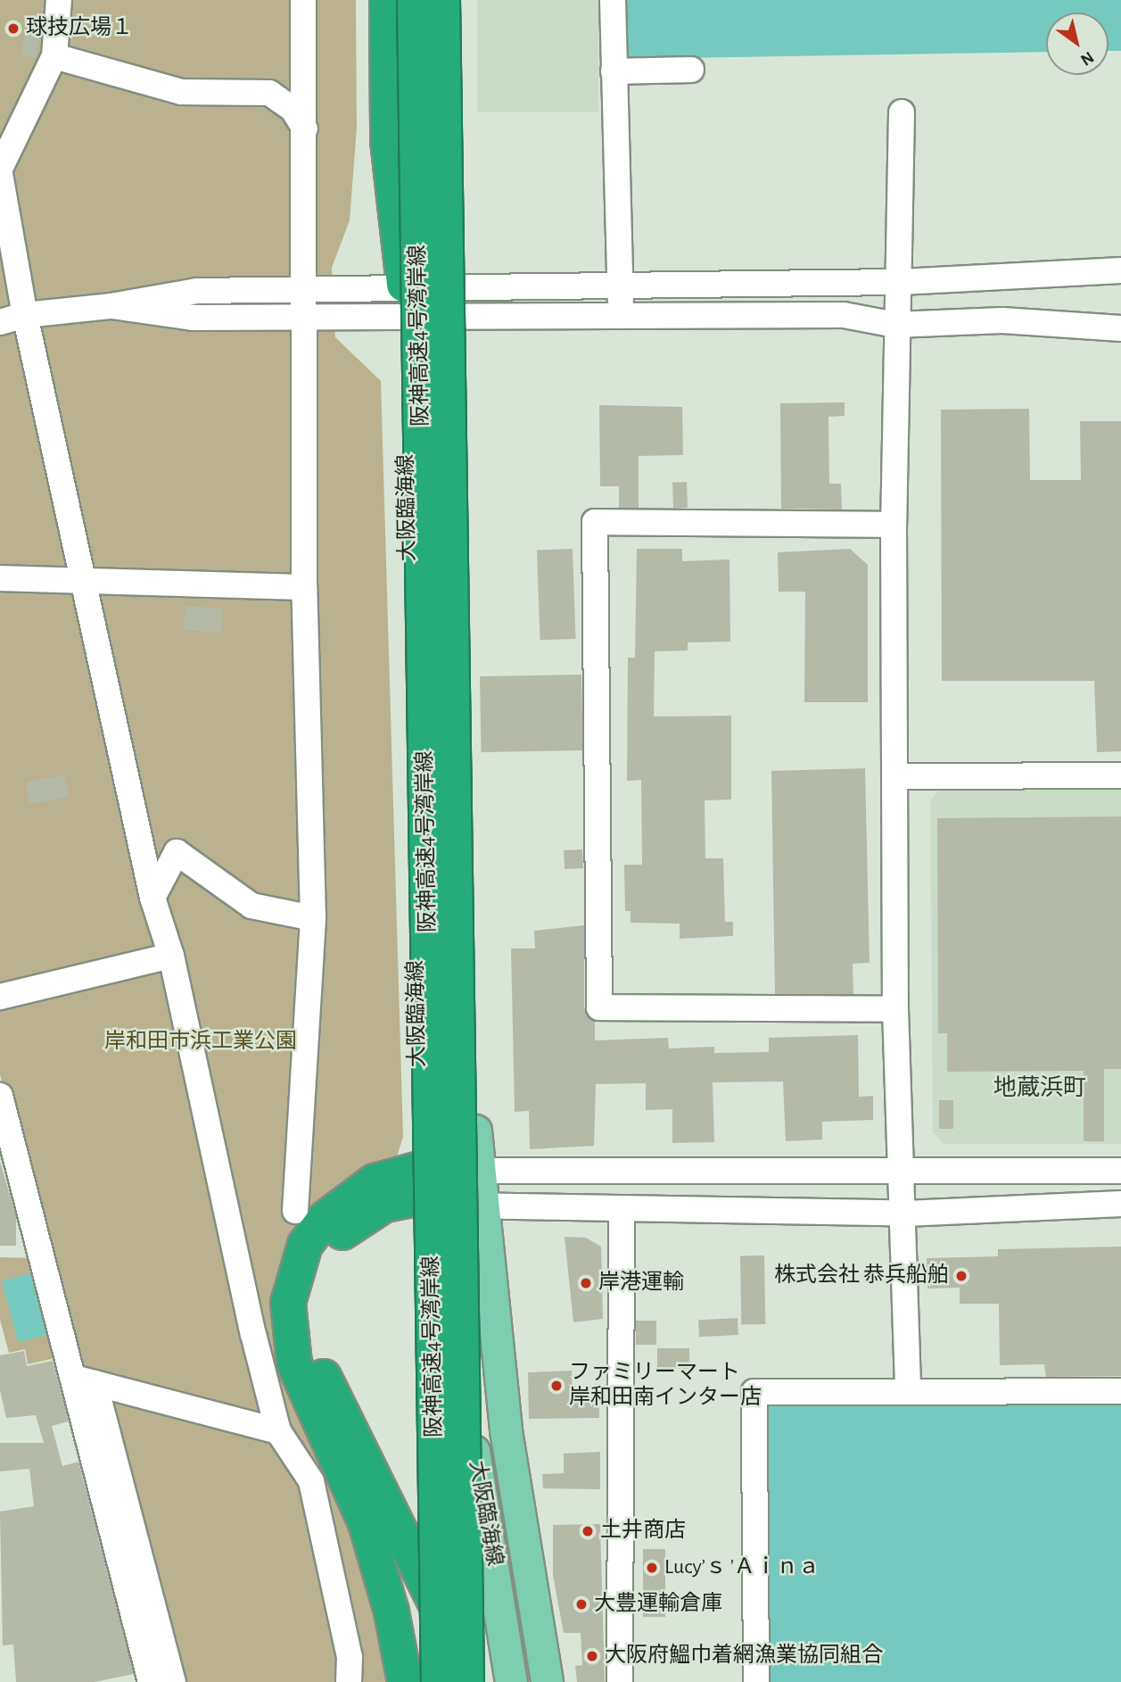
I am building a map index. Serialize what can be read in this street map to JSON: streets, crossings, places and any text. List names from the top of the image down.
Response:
{
  "streets": {
    "highway": ["阪神高速4号湾岸線"],
    "main road": ["大阪臨海線"]
  },
  "districts": ["地蔵浜町"],
  "parks": ["岸和田市浜工業公園"],
  "places": [
    "球技広場１",
    "株式会社 恭兵船舶",
    "岸港運輸",
    "ファミリーマート 岸和田南インター店",
    "土井商店",
    "Lucy’ｓ ’Ａｉｎａ",
    "大豊運輸倉庫",
    "大阪府鰮巾着網漁業協同組合"
  ],
  "north": "bottom right"
}
